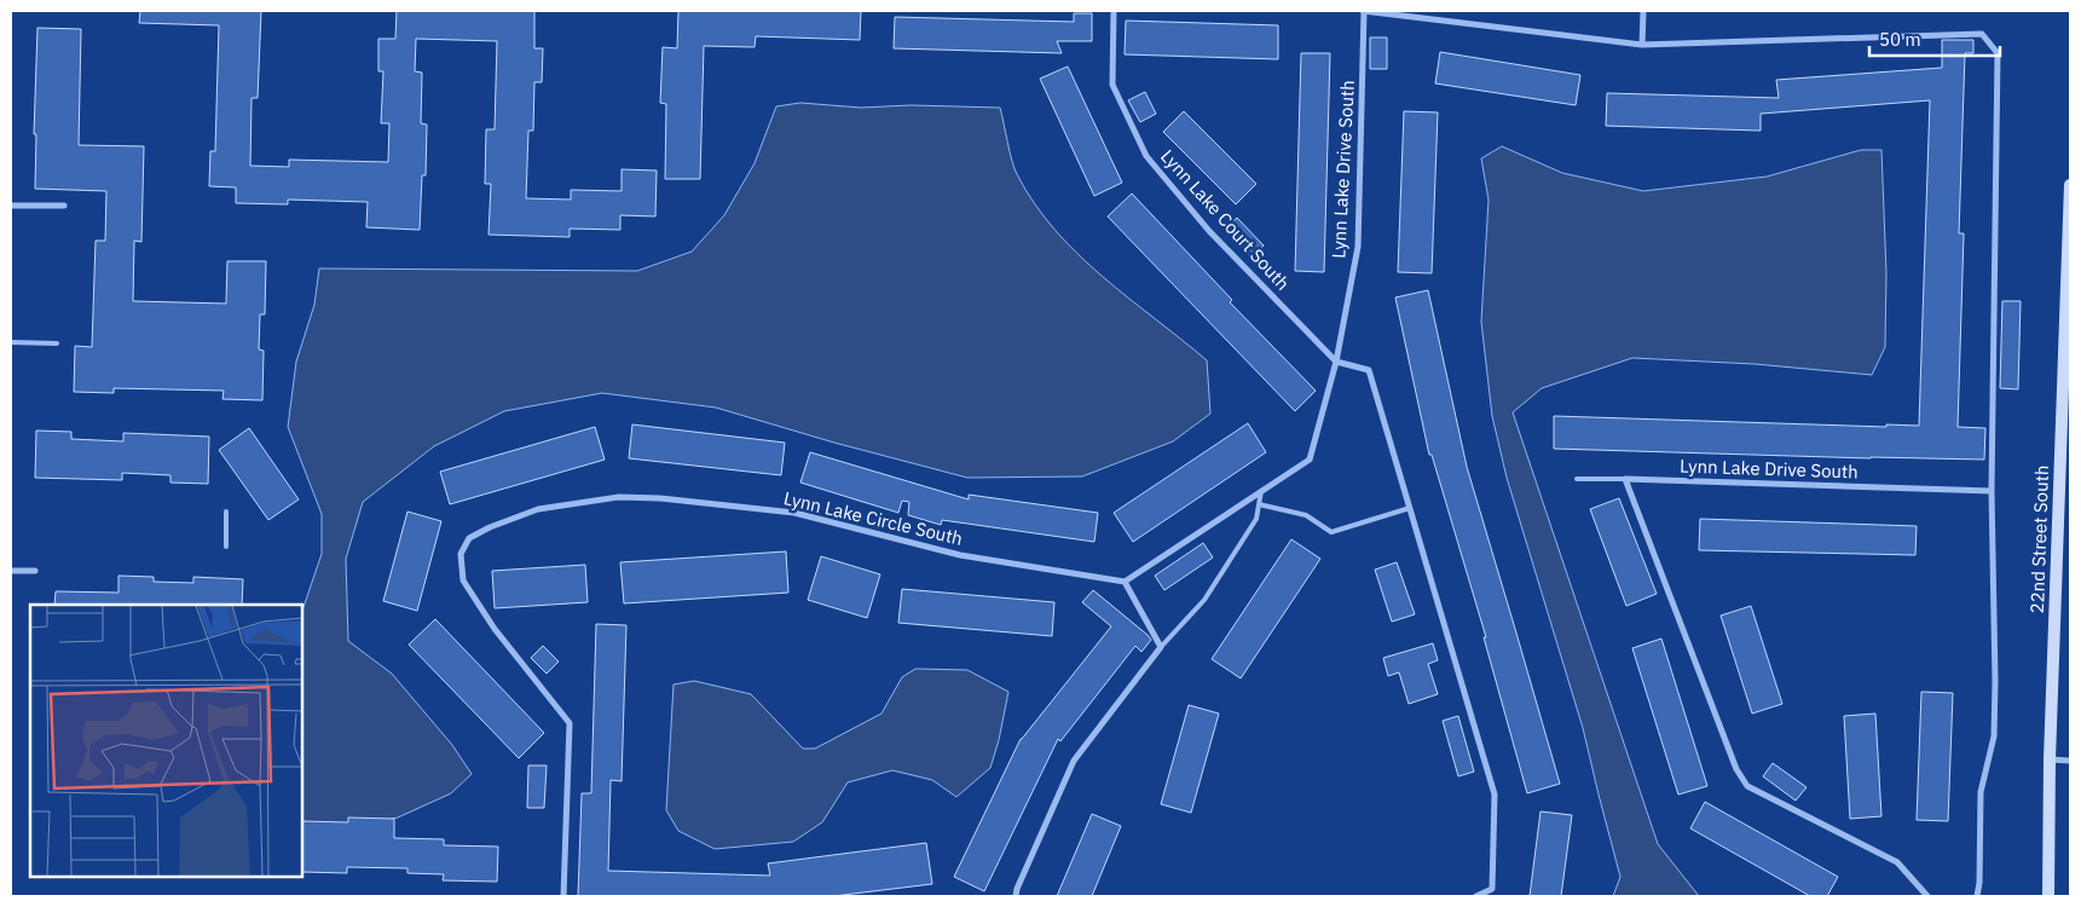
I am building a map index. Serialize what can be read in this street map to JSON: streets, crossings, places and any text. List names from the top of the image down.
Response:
{
  "streets": {
    "street": [
      "Lynn Lake Drive South",
      "Lynn Lake Court South",
      "Lynn Lake Circle South",
      "22nd Street South"
    ]
  },
  "crossings": [
    ["Lynn Lake Drive South", "Lynn Lake Court South"],
    ["Lynn Lake Drive South", "Lynn Lake Circle South"]
  ],
  "scale_bar": "50 m"
}
